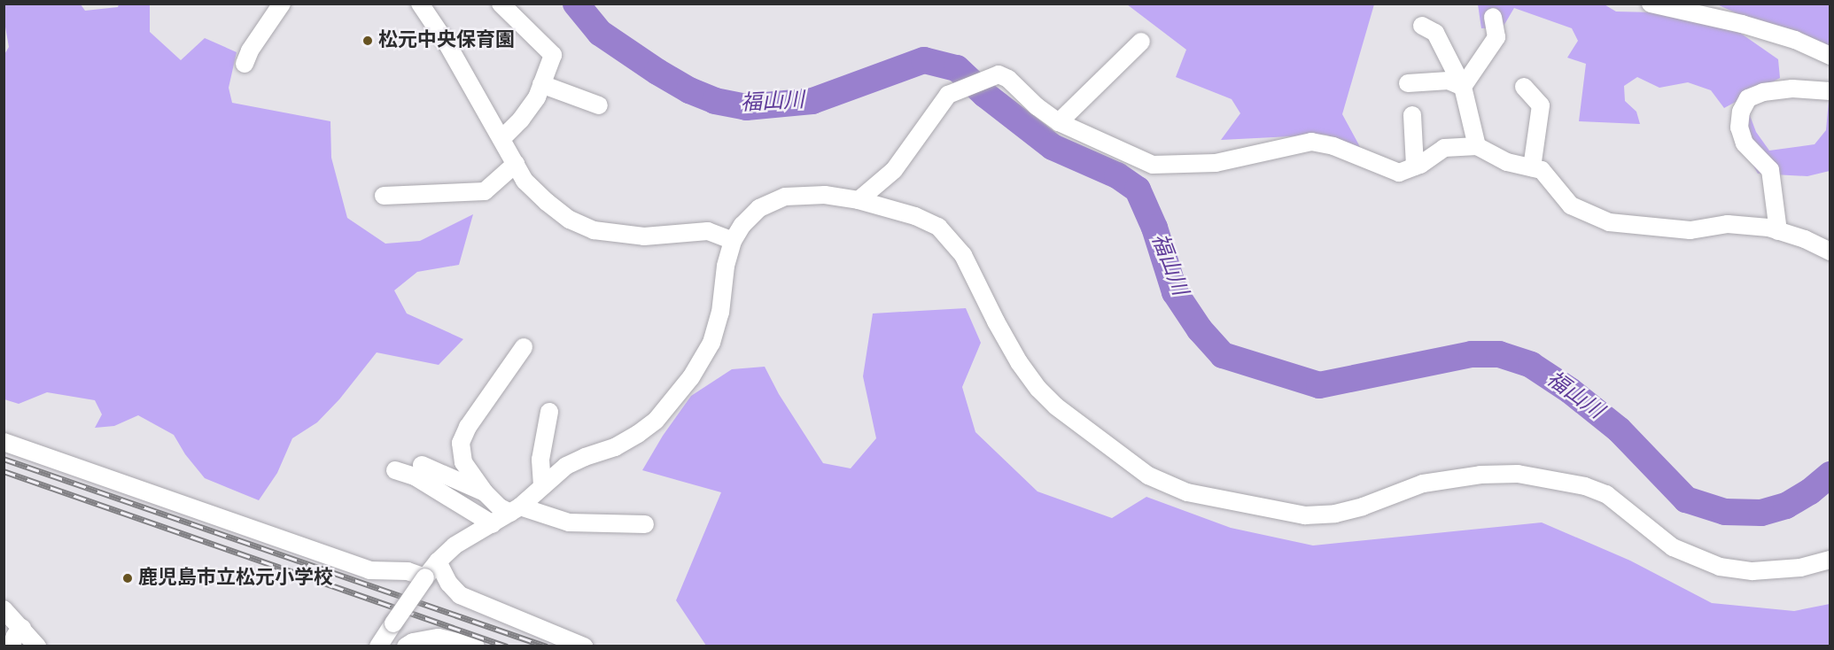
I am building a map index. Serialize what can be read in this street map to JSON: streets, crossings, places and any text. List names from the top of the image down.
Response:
{
  "water": ["福山川"],
  "places": ["松元中央保育園", "鹿児島市立松元小学校"]
}
